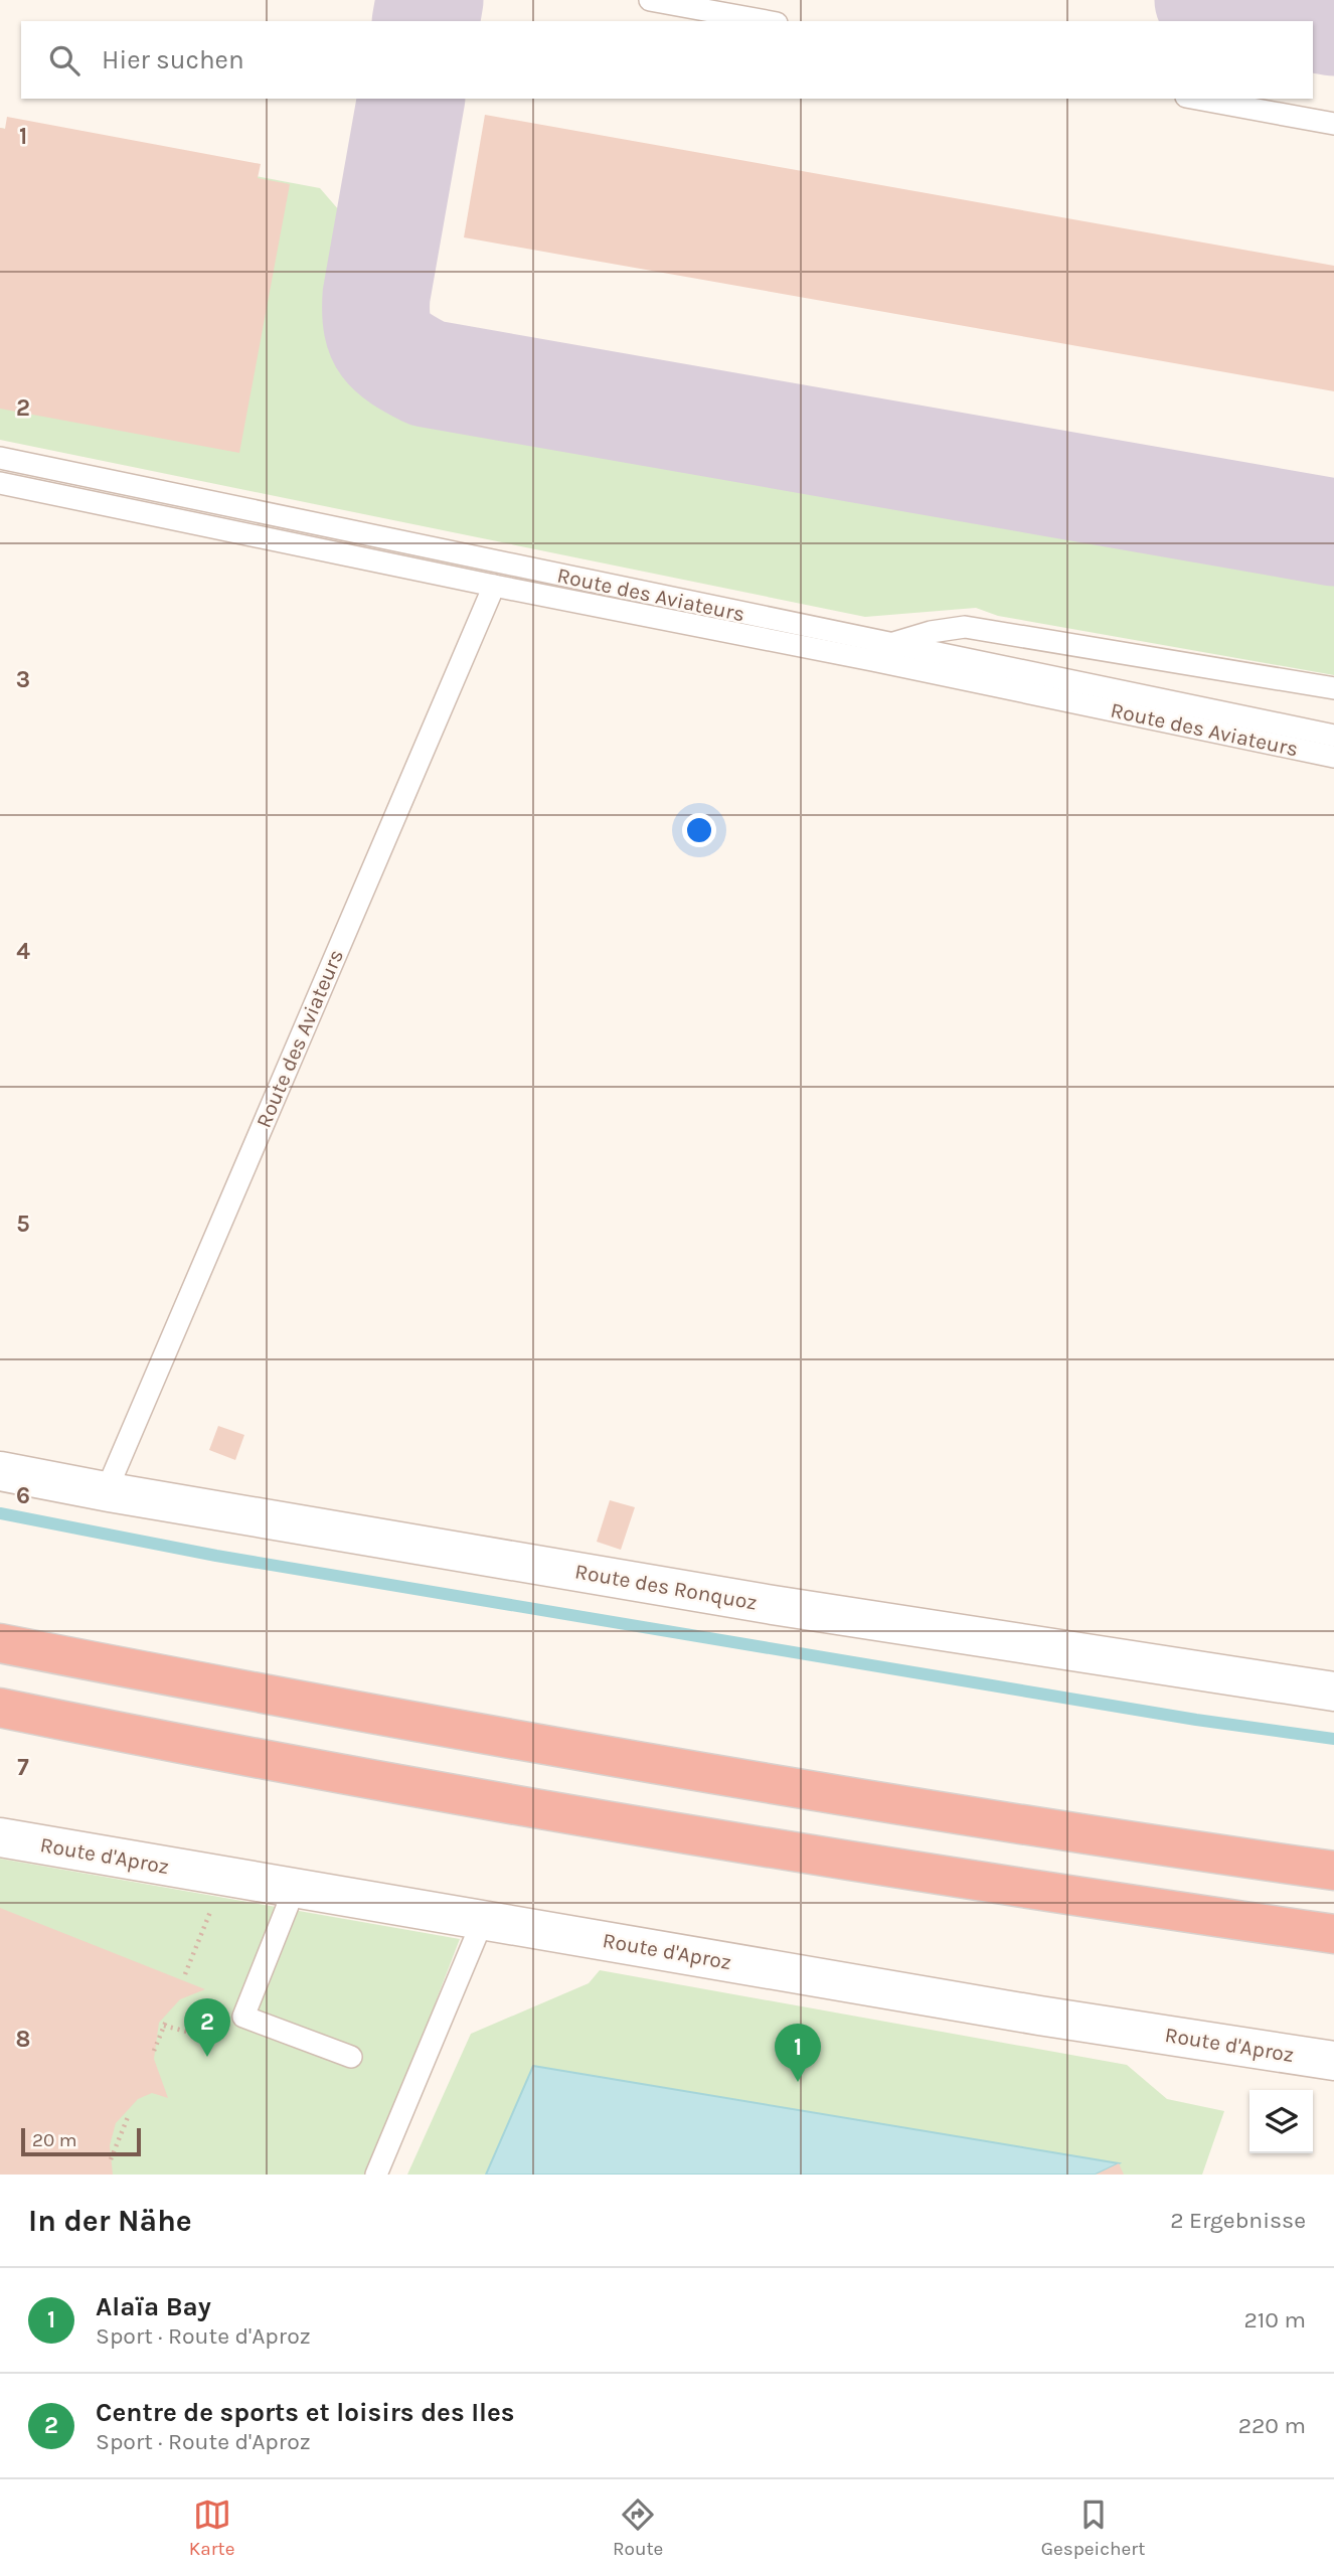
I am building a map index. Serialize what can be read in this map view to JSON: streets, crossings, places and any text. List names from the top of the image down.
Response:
{
  "streets": {
    "street": ["Route des Ronquoz", "Route d'Aproz"],
    "lane": ["Route des Aviateurs"]
  },
  "crossings": [
    ["Route des Aviateurs", "Route des Ronquoz"]
  ],
  "scale_bar": "20 m",
  "page": {
    "search": "Hier suchen",
    "pins": ["2", "1"],
    "scale": "20 m",
    "heading": ["In der Nähe", "2 Ergebnisse"],
    "list": [
      {
        "mark": "1",
        "name": "Alaïa Bay",
        "note": "Sport · Route d'Aproz",
        "value": "210 m"
      },
      {
        "mark": "2",
        "name": "Centre de sports et loisirs des Iles",
        "note": "Sport · Route d'Aproz",
        "value": "220 m"
      }
    ],
    "nav": ["Karte", "Route", "Gespeichert"]
  },
  "grid": {
    "rows": [
      "1",
      "2",
      "3",
      "4",
      "5",
      "6",
      "7",
      "8"
    ]
  }
}
